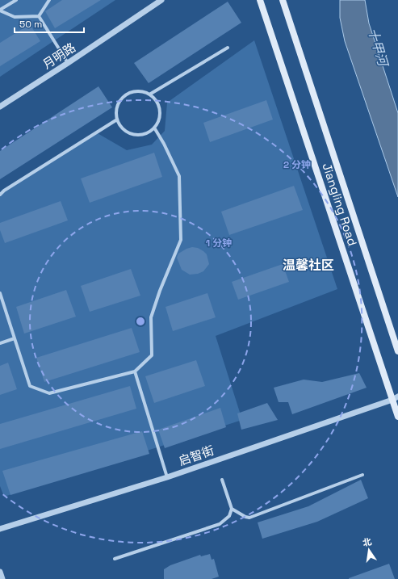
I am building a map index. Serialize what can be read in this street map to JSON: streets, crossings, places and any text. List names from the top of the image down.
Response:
{
  "streets": {
    "main road": ["Jiangling Road"],
    "street": ["月明路", "启智街"]
  },
  "crossings": [
    ["Jiangling Road", "启智街"]
  ],
  "districts": ["温馨社区"],
  "water": ["十甲河"],
  "scale_bar": "50 m",
  "north": "top",
  "rings": ["2 分钟", "1 分钟"]
}
